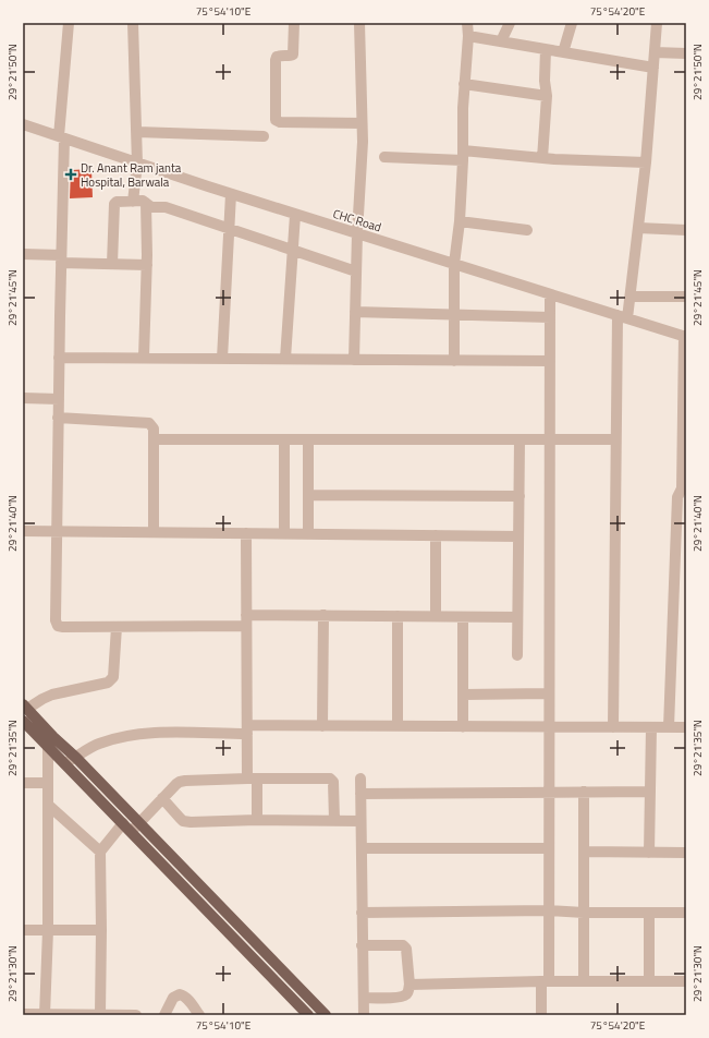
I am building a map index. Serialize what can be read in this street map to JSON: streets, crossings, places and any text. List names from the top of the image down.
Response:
{
  "streets": {
    "street": ["CHC Road"]
  },
  "places": {
    "health": ["Dr. Anant Ram janta Hospital, Barwala"]
  },
  "coordinates": [
    "75°54'10\"E",
    "75°54'20\"E",
    "29°21'50\"N",
    "29°21'45\"N",
    "29°21'40\"N",
    "29°21'35\"N",
    "29°21'30\"N"
  ]
}
